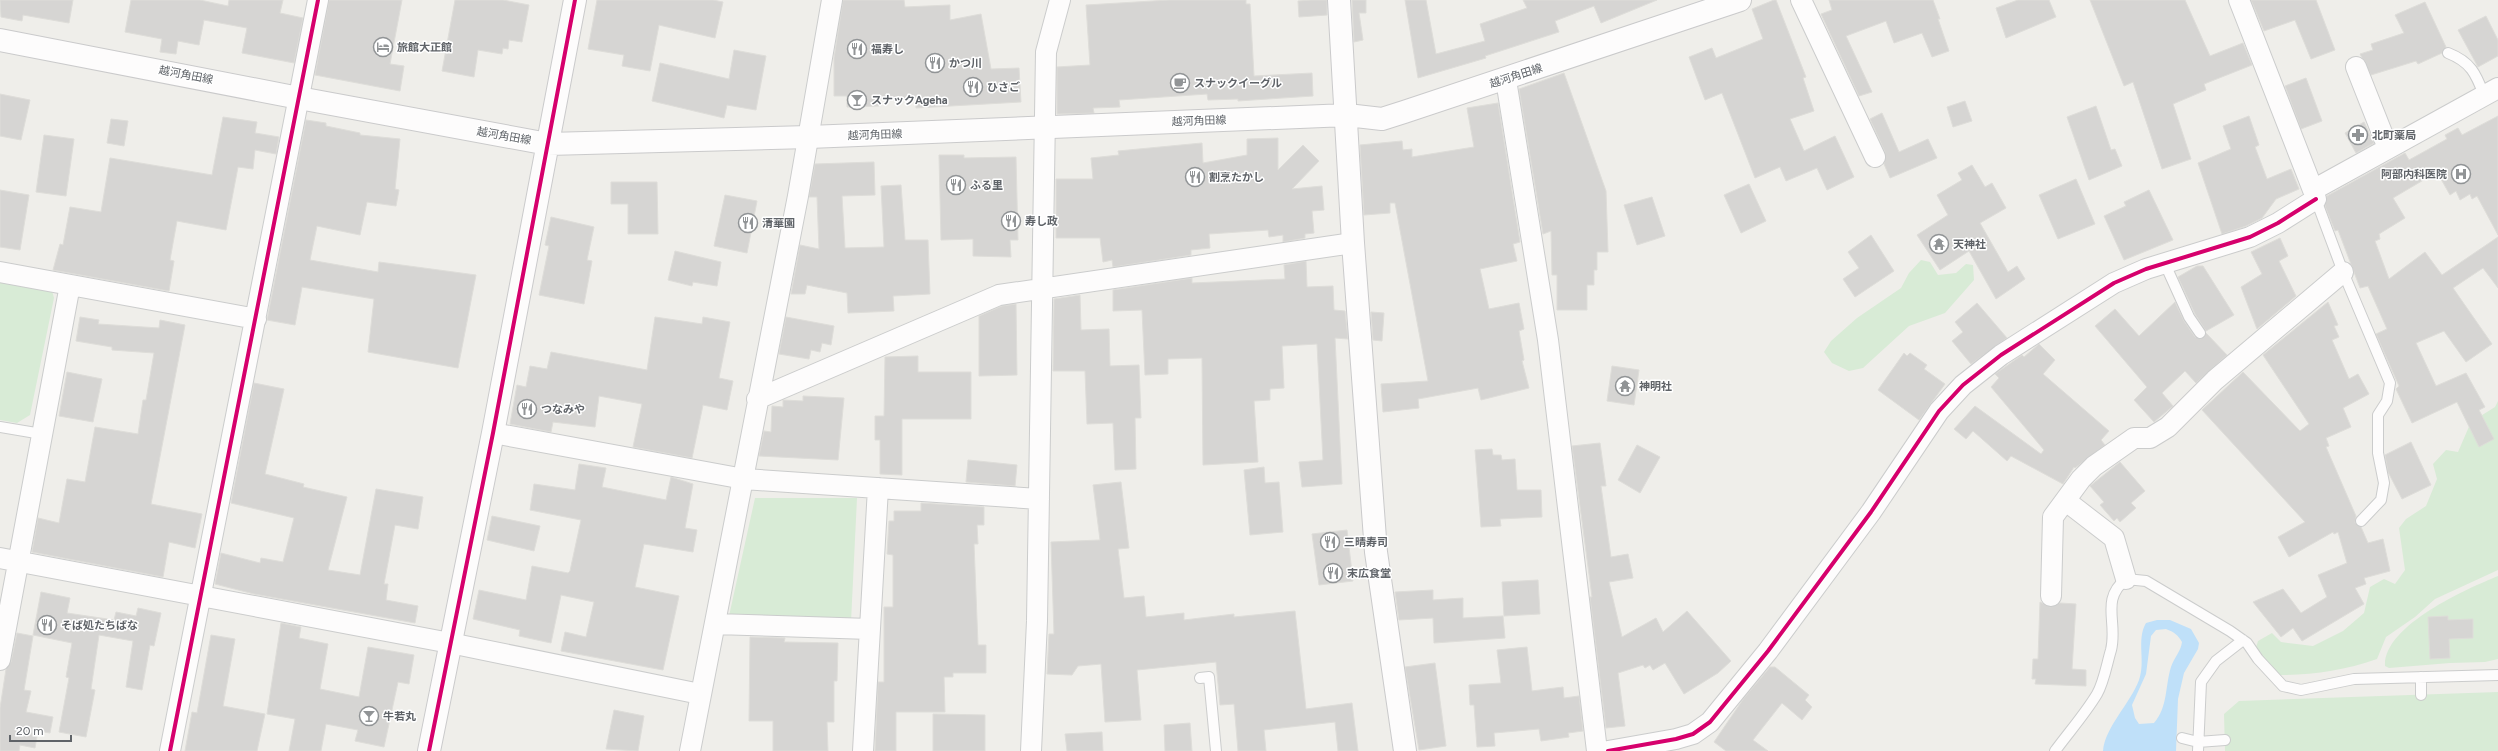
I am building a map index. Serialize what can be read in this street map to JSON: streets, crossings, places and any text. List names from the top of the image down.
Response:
{
  "streets": {
    "main road": ["越河角田線"]
  },
  "places": {
    "hotel": ["旅館大正館"],
    "restaurant": [
      "福寿し",
      "かつ川",
      "ひさご",
      "割烹たかし",
      "ふる里",
      "寿し政",
      "清華園",
      "つなみや",
      "三晴寿司",
      "末広食堂",
      "そば処たちばな"
    ],
    "cafe": ["スナックイーグル"],
    "bar": ["スナックAgeha", "牛若丸"],
    "pharmacy": ["北町薬局"],
    "hospital": ["阿部内科医院"],
    "temple": ["天神社", "神明社"]
  },
  "scale_bar": "20 m"
}
